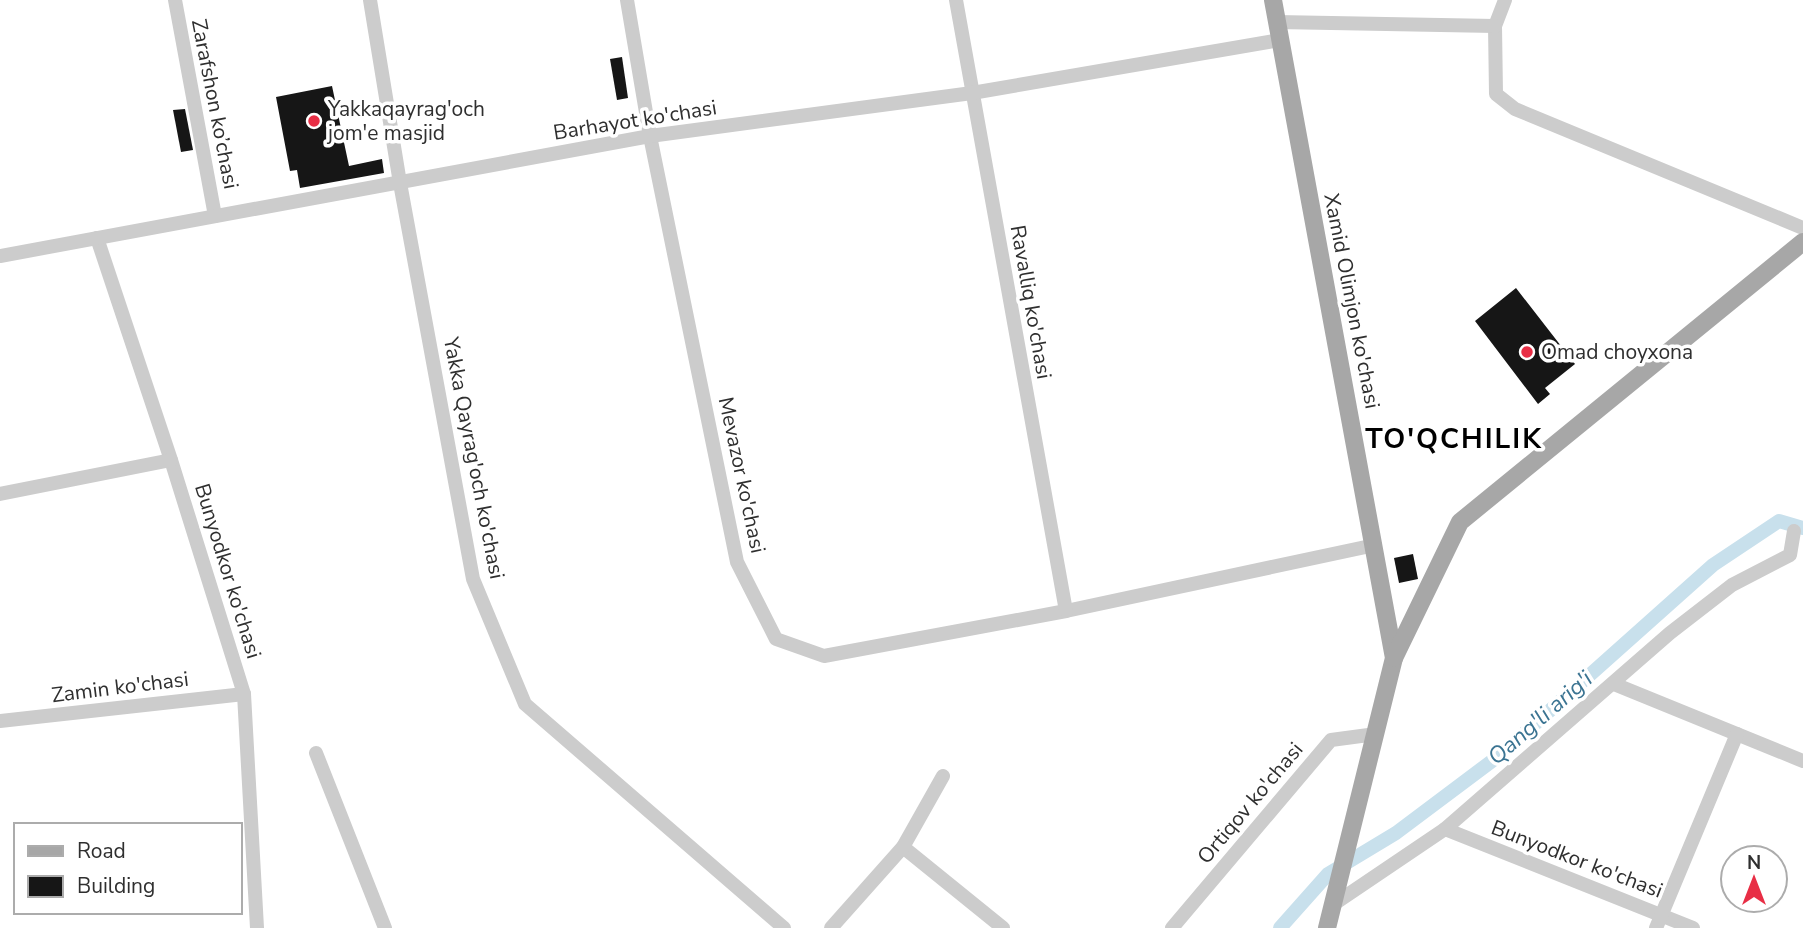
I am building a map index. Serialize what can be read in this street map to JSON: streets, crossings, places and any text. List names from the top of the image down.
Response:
{
  "streets": {
    "main road": ["Xamid Olimjon ko'chasi"],
    "street": [
      "Zarafshon ko’chasi",
      "Barhayot ko'chasi",
      "Ravalliq ko'chasi",
      "Yakka Qayrag'och ko'chasi",
      "Mevazor ko'chasi",
      "Bunyodkor ko'chasi",
      "Zamin ko'chasi",
      "Ortiqov ko'chasi"
    ]
  },
  "crossings": [
    ["Zarafshon ko’chasi", "Barhayot ko'chasi"],
    ["Barhayot ko'chasi", "Xamid Olimjon ko'chasi"],
    ["Barhayot ko'chasi", "Ravalliq ko'chasi"],
    ["Barhayot ko'chasi", "Yakka Qayrag'och ko'chasi"],
    ["Barhayot ko'chasi", "Mevazor ko'chasi"],
    ["Barhayot ko'chasi", "Bunyodkor ko'chasi"],
    ["Xamid Olimjon ko'chasi", "Mevazor ko'chasi"],
    ["Xamid Olimjon ko'chasi", "Ortiqov ko'chasi"],
    ["Ravalliq ko'chasi", "Mevazor ko'chasi"],
    ["Bunyodkor ko'chasi", "Zamin ko'chasi"]
  ],
  "districts": ["TO'QCHILIK"],
  "water": ["Qang'li arig'i"],
  "places": ["Yakkaqayrag'och jom'e masjid", "Omad choyxona"],
  "legend": ["Road", "Building"],
  "north": "top"
}
